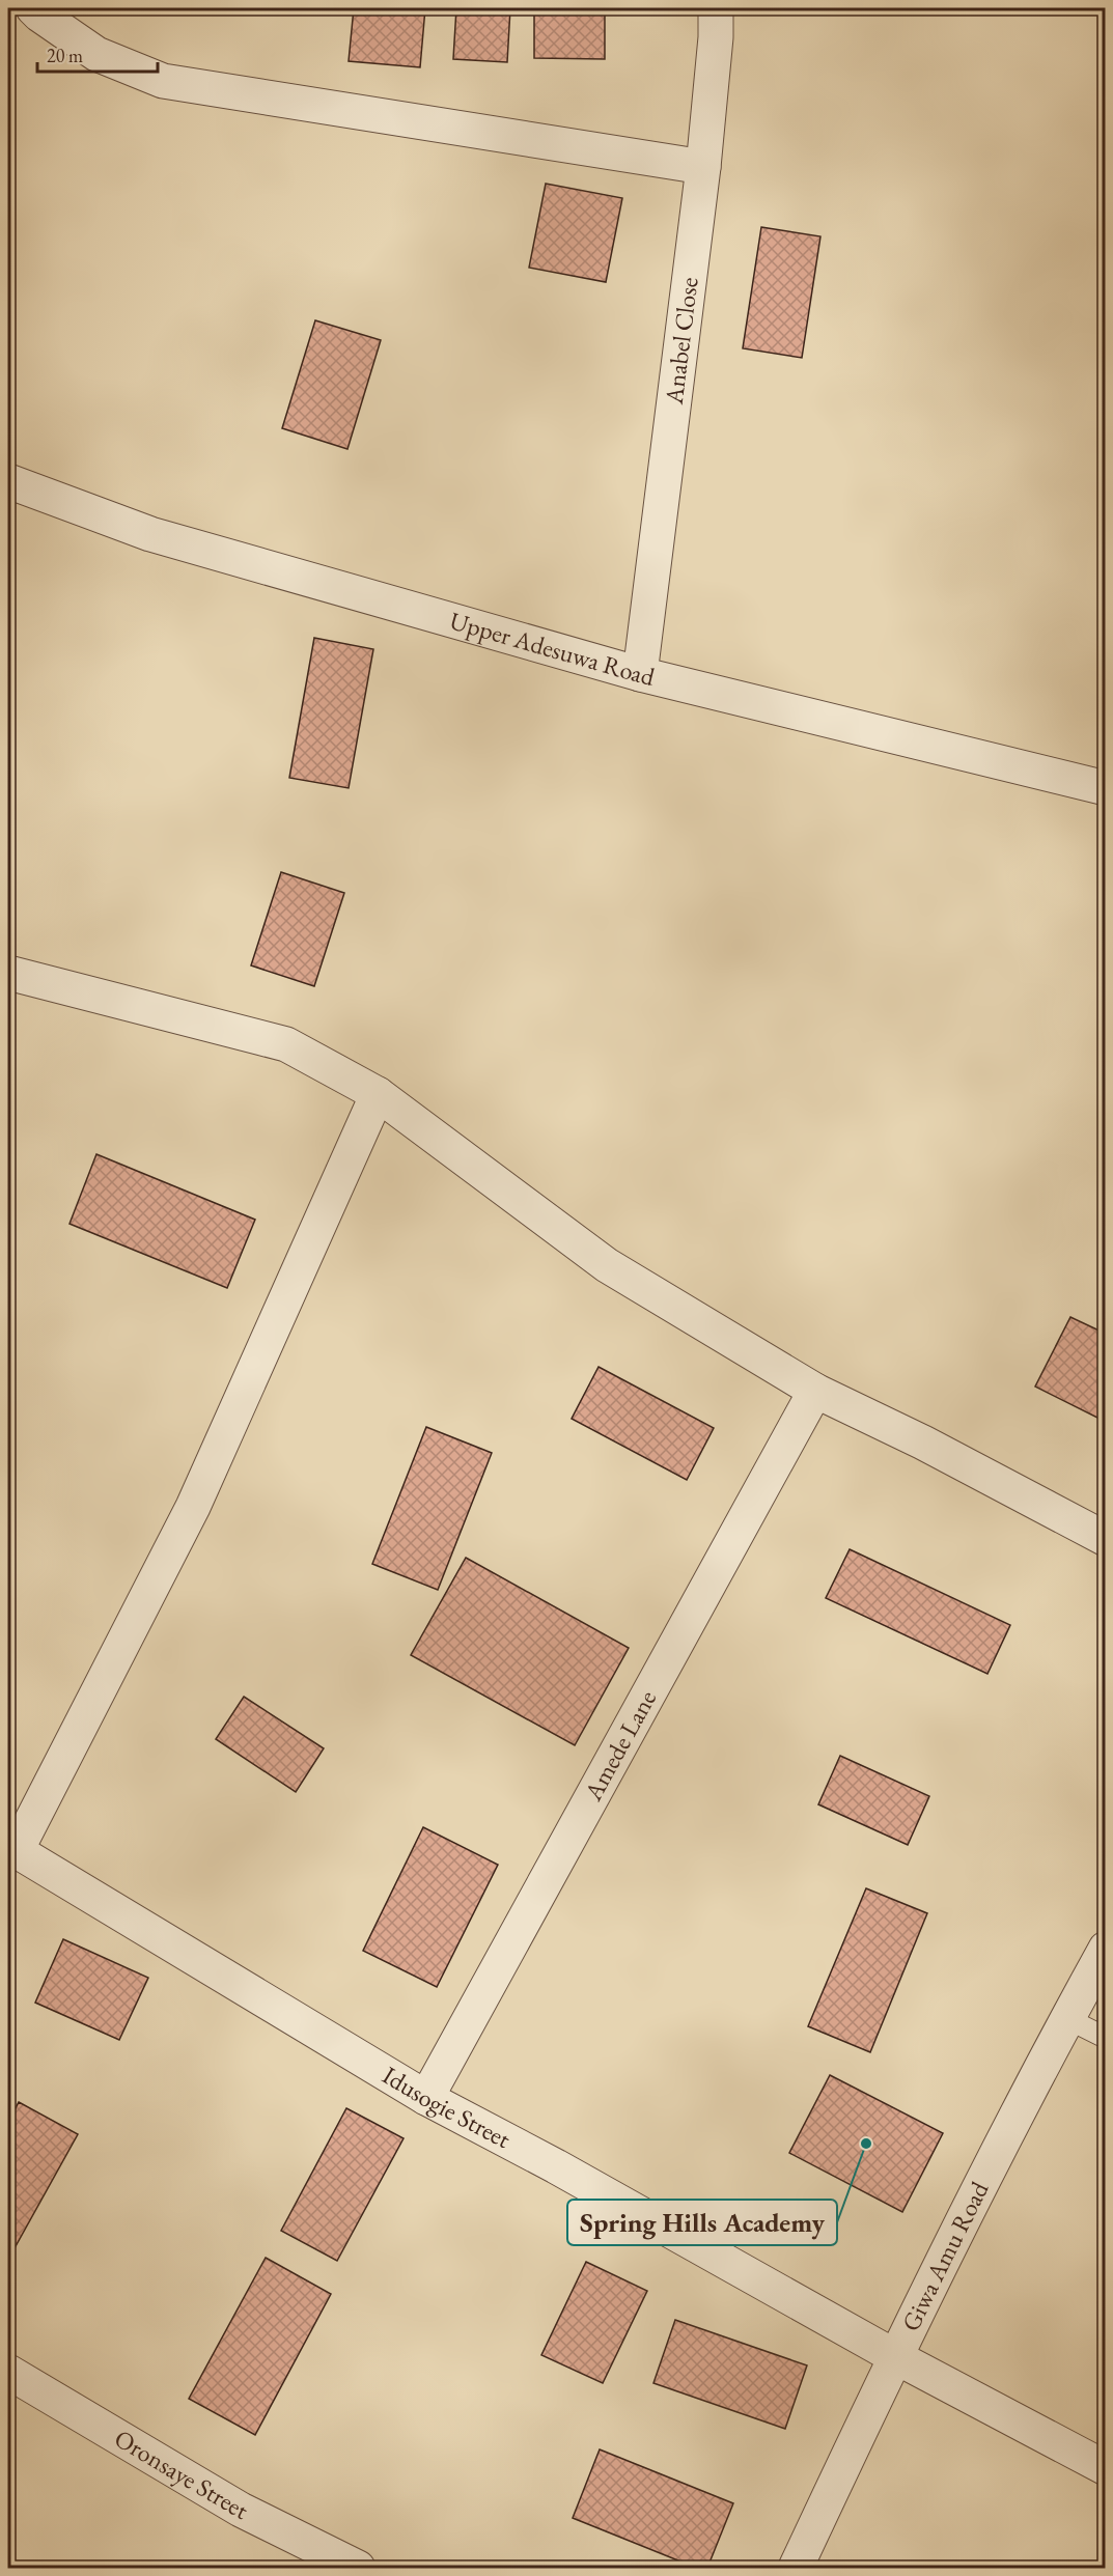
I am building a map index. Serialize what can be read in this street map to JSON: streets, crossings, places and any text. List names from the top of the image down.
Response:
{
  "streets": {
    "street": [
      "Anabel Close",
      "Upper Adesuwa Road",
      "Amede Lane",
      "Idusogie Street",
      "Giwa Amu Road",
      "Oronsaye Street"
    ]
  },
  "crossings": [
    ["Anabel Close", "Upper Adesuwa Road"],
    ["Amede Lane", "Idusogie Street"],
    ["Idusogie Street", "Giwa Amu Road"]
  ],
  "places": ["Spring Hills Academy"],
  "scale_bar": "20 m"
}
